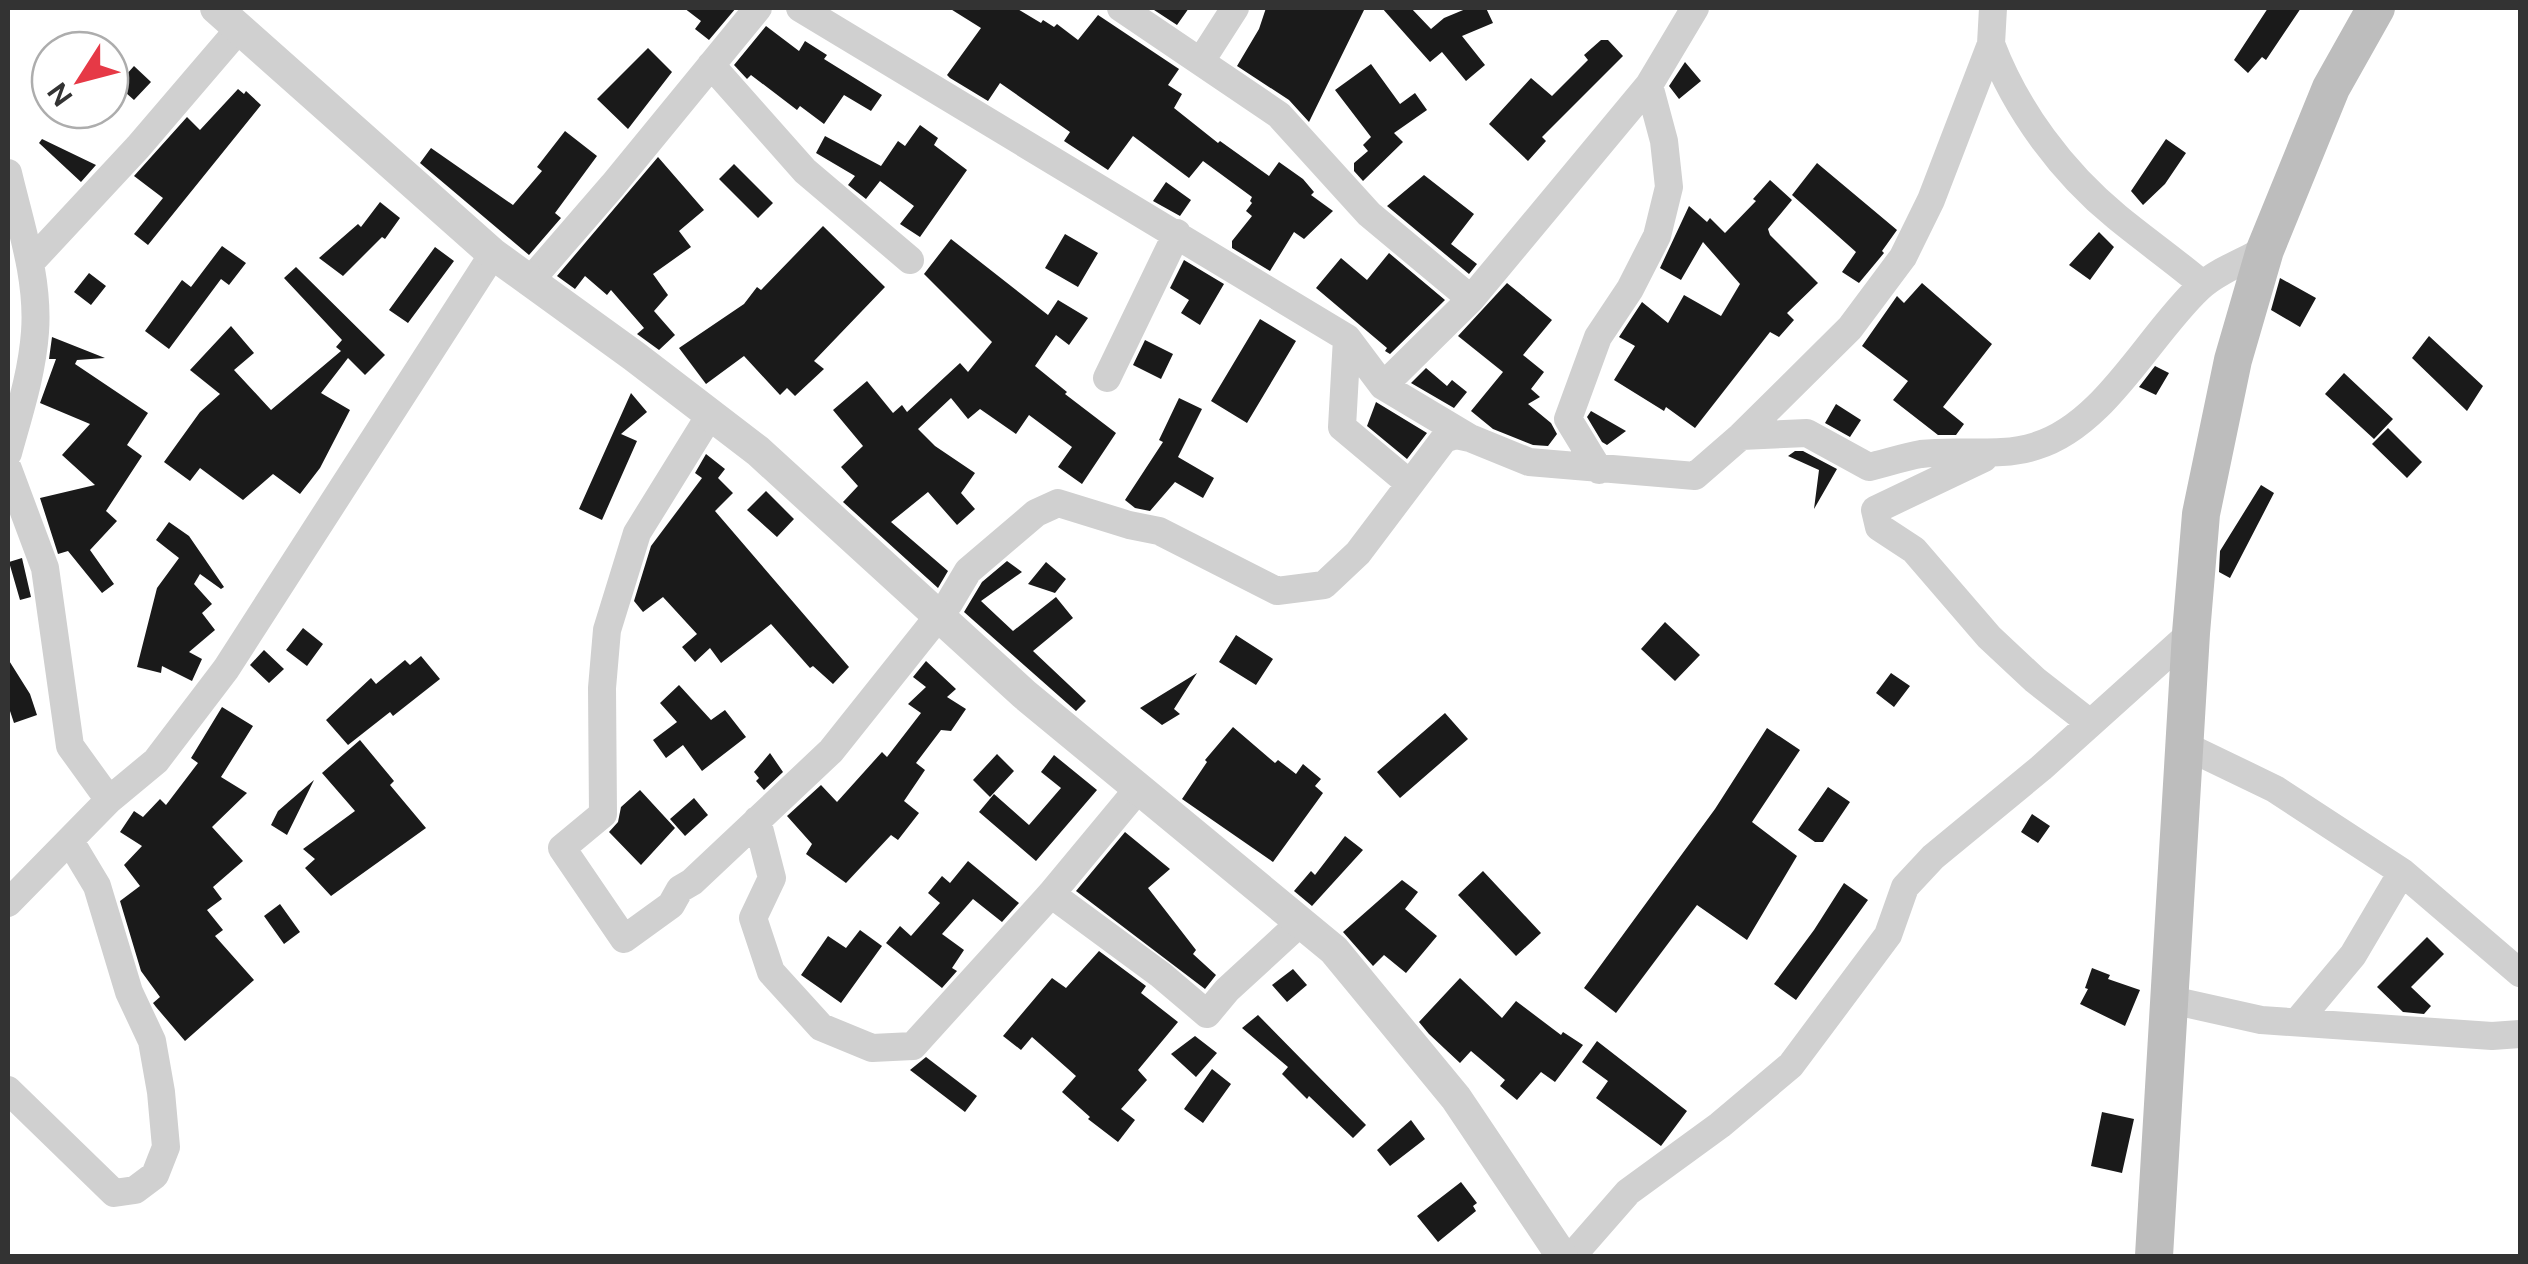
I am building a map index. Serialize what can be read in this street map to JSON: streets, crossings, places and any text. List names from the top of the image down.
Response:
{
  "north": "bottom left"
}
